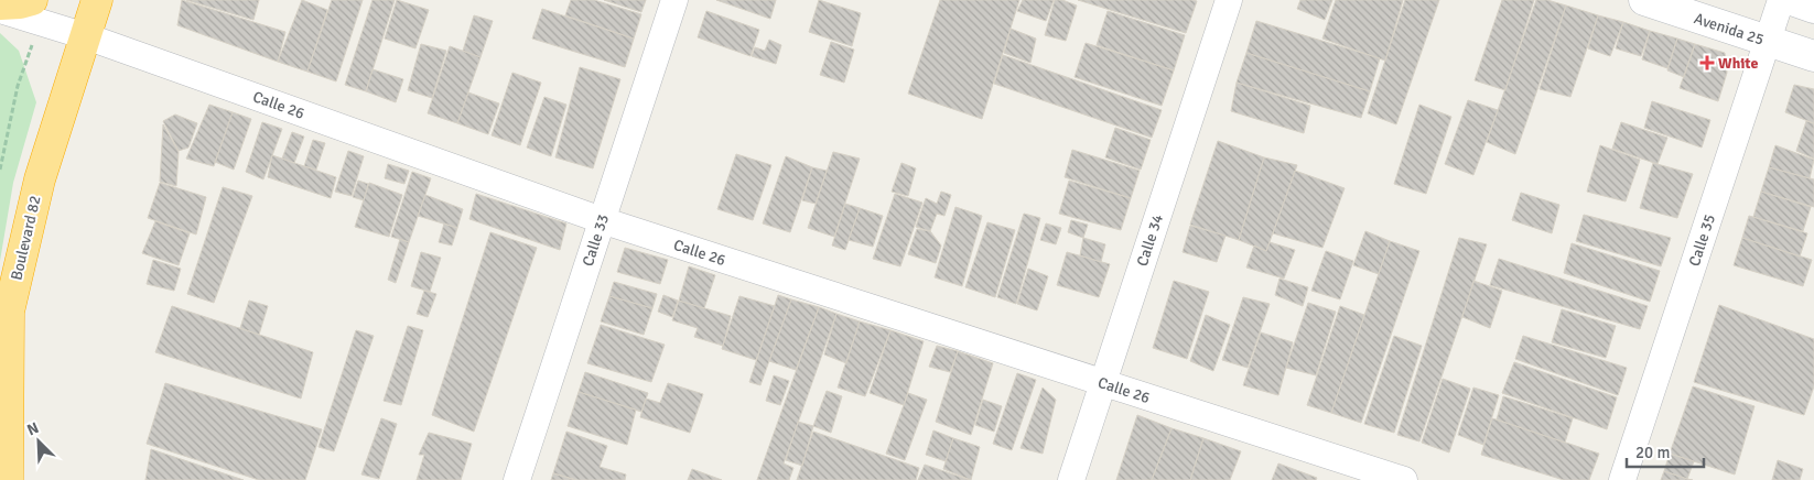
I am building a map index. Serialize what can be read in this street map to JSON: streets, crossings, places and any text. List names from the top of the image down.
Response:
{
  "streets": {
    "highway": ["Boulevard 82"],
    "main road": ["Avenida 25"],
    "street": [
      "Calle 26",
      "Calle 33",
      "Calle 34",
      "Calle 35"
    ]
  },
  "crossings": [
    ["Avenida 25", "Calle 35"],
    ["Calle 26", "Boulevard 82"],
    ["Calle 26", "Calle 33"],
    ["Calle 26", "Calle 34"]
  ],
  "places": {
    "health": ["White"]
  },
  "scale_bar": "20 m",
  "north": "top left"
}
